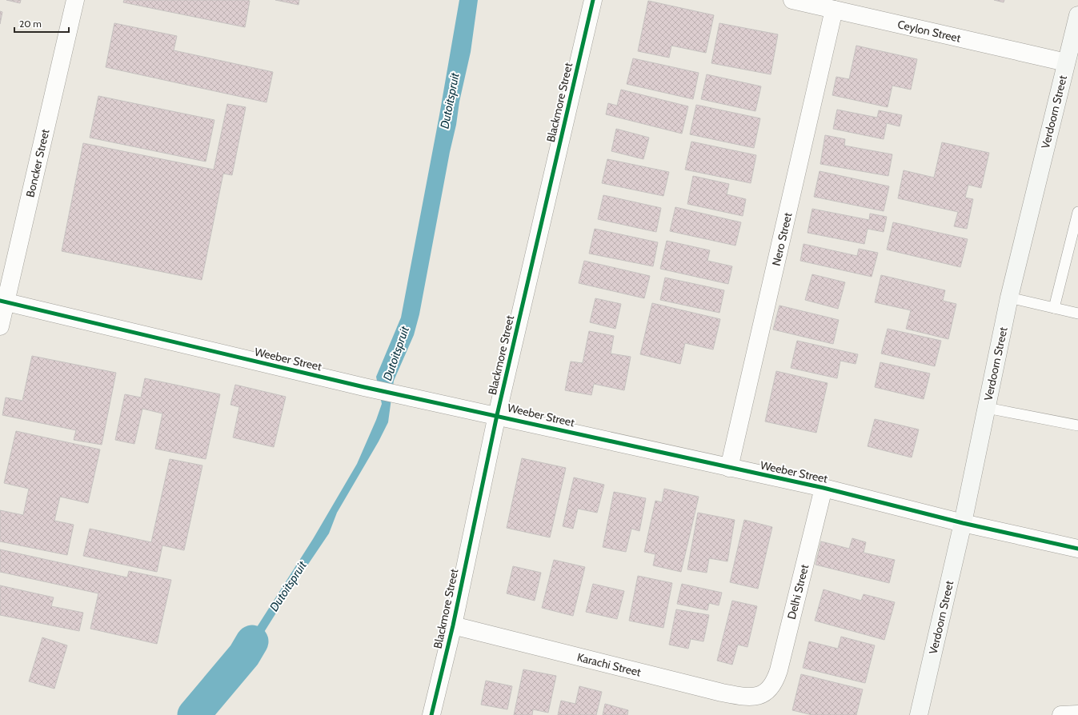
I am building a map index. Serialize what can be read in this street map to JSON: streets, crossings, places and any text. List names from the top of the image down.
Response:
{
  "streets": {
    "street": [
      "Ceylon Street",
      "Blackmore Street",
      "Verdoorn Street",
      "Boncker Street",
      "Nero Street",
      "Weeber Street",
      "Delhi Street",
      "Karachi Street"
    ]
  },
  "crossings": [
    ["Ceylon Street", "Verdoorn Street"],
    ["Ceylon Street", "Nero Street"],
    ["Blackmore Street", "Weeber Street"],
    ["Blackmore Street", "Karachi Street"],
    ["Verdoorn Street", "Weeber Street"],
    ["Boncker Street", "Weeber Street"],
    ["Nero Street", "Weeber Street"],
    ["Weeber Street", "Delhi Street"],
    ["Delhi Street", "Karachi Street"]
  ],
  "water": ["Dutoitspruit"],
  "scale_bar": "20 m"
}
